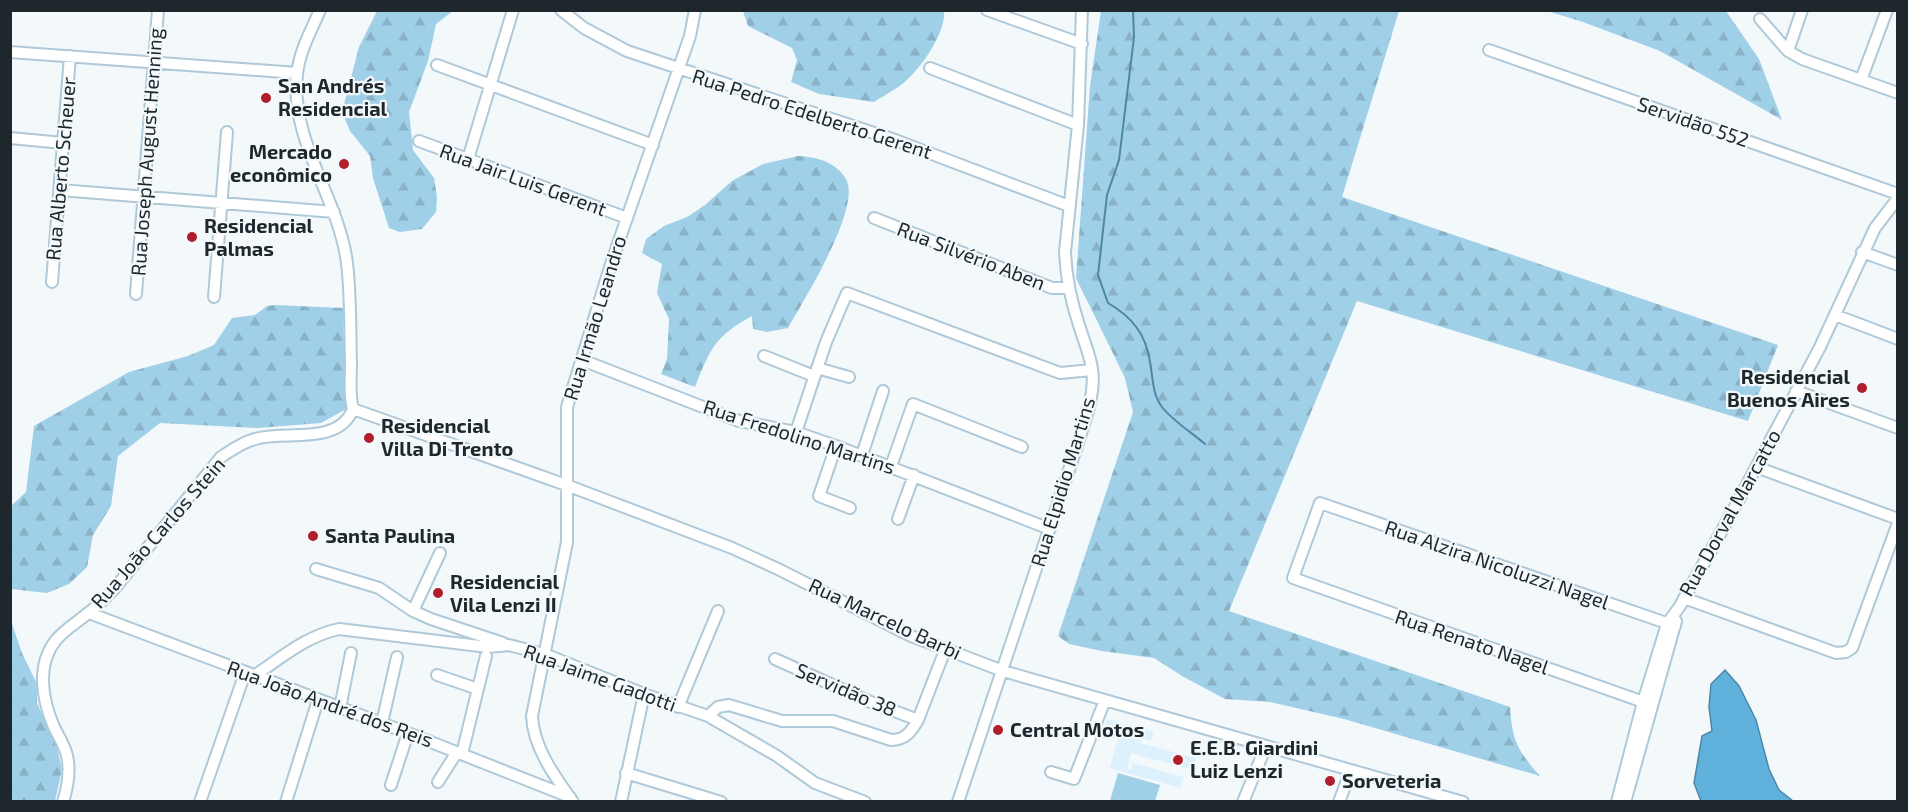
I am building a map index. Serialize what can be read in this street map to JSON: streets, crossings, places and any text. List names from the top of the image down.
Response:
{
  "streets": {
    "street": [
      "Rua Pedro Edelberto Gerent",
      "Servidão 552",
      "Rua Joseph August Henning",
      "Rua Alberto Scheuer",
      "Rua Jair Luis Gerent",
      "Rua Silvério Aben",
      "Rua Irmão Leandro",
      "Rua Fredolino Martins",
      "Rua Elpidio Martins",
      "Rua Dorval Marcatto",
      "Rua João Carlos Stein",
      "Rua Alzira Nicoluzzi Nagel",
      "Rua Marcelo Barbi",
      "Rua Renato Nagel",
      "Rua Jaime Gadotti",
      "Servidão 38",
      "Rua João André dos Reis"
    ]
  },
  "crossings": [
    ["Rua Pedro Edelberto Gerent", "Rua Irmão Leandro"],
    ["Rua Pedro Edelberto Gerent", "Rua Elpidio Martins"],
    ["Servidão 552", "Rua Dorval Marcatto"],
    ["Rua Jair Luis Gerent", "Rua Irmão Leandro"],
    ["Rua Silvério Aben", "Rua Elpidio Martins"],
    ["Rua Irmão Leandro", "Rua Fredolino Martins"],
    ["Rua Irmão Leandro", "Rua Marcelo Barbi"],
    ["Rua Irmão Leandro", "Rua Jaime Gadotti"],
    ["Rua Irmão Leandro", "Rua João André dos Reis"],
    ["Rua Fredolino Martins", "Rua Elpidio Martins"],
    ["Rua Elpidio Martins", "Rua Marcelo Barbi"],
    ["Rua Dorval Marcatto", "Rua Alzira Nicoluzzi Nagel"],
    ["Rua Dorval Marcatto", "Rua Renato Nagel"],
    ["Rua João Carlos Stein", "Rua Marcelo Barbi"],
    ["Rua João Carlos Stein", "Rua João André dos Reis"],
    ["Rua Alzira Nicoluzzi Nagel", "Rua Renato Nagel"],
    ["Rua Jaime Gadotti", "Rua João André dos Reis"]
  ],
  "places": [
    "San Andrés Residencial",
    "Mercado econômico",
    "Residencial Palmas",
    "Residencial Buenos Aires",
    "Residencial Villa Di Trento",
    "Santa Paulina",
    "Residencial Vila Lenzi II",
    "Central Motos",
    "E.E.B. Giardini Luiz Lenzi",
    "Sorveteria"
  ]
}
